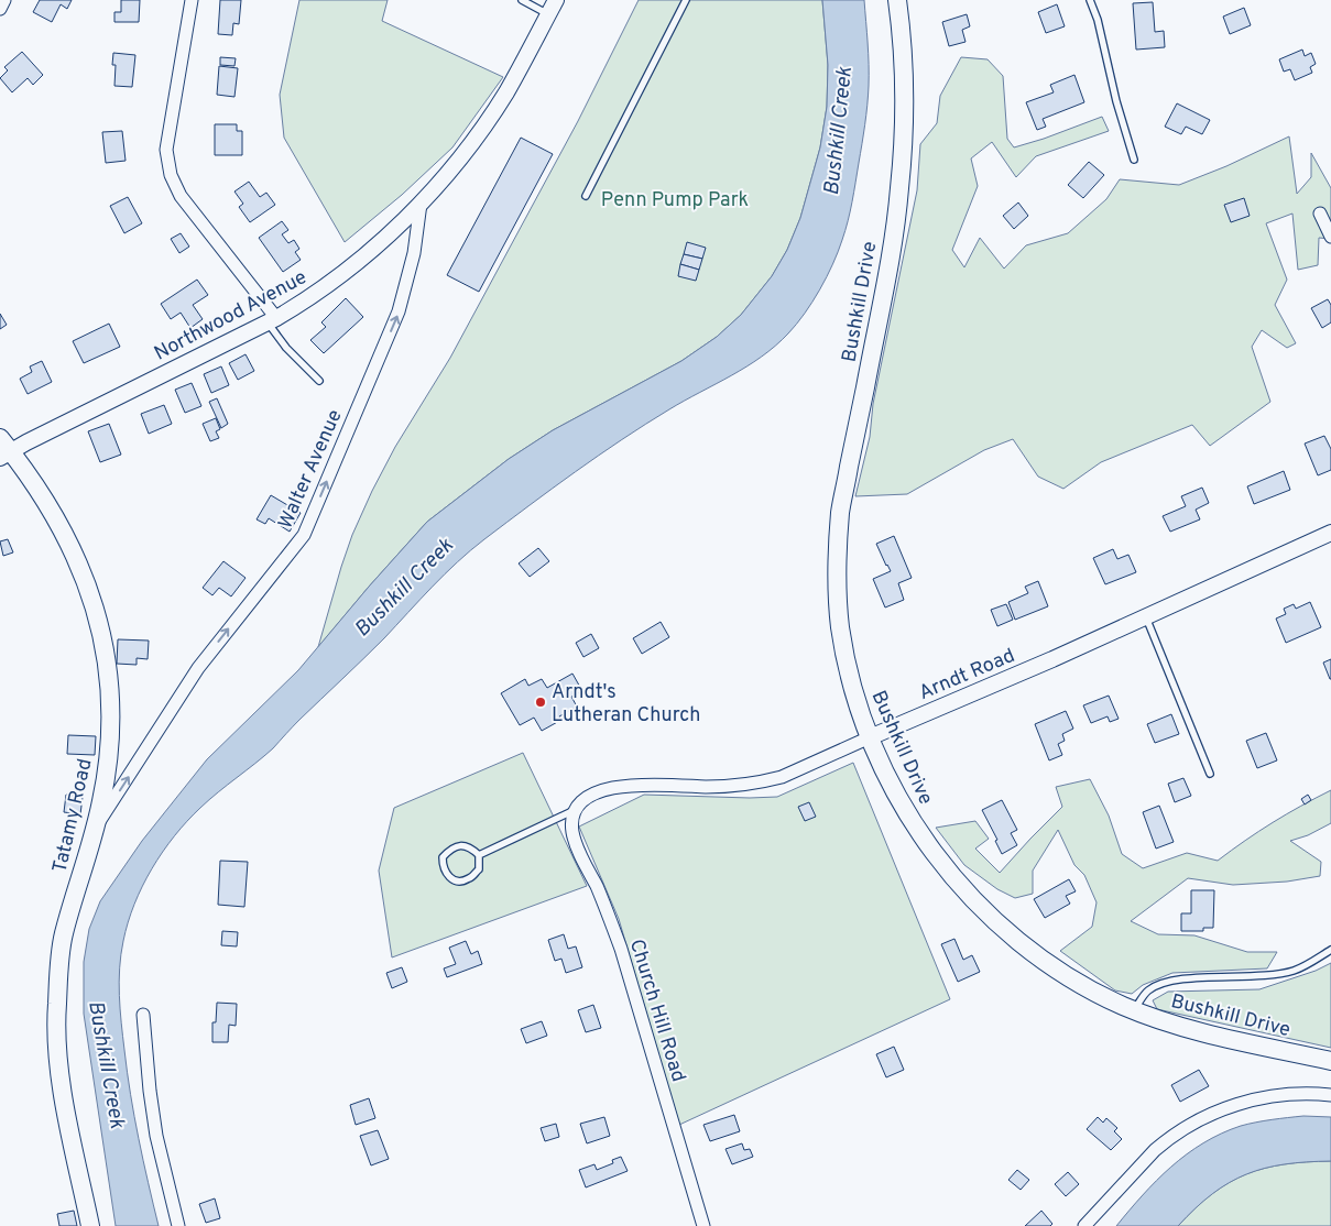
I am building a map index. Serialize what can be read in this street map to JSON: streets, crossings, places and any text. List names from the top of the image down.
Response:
{
  "streets": {
    "main road": ["Bushkill Drive", "Tatamy Road"],
    "street": [
      "Northwood Avenue",
      "Walter Avenue",
      "Arndt Road",
      "Church Hill Road"
    ]
  },
  "crossings": [
    ["Bushkill Drive", "Arndt Road"],
    ["Northwood Avenue", "Walter Avenue"],
    ["Northwood Avenue", "Tatamy Road"],
    ["Walter Avenue", "Tatamy Road"],
    ["Arndt Road", "Church Hill Road"]
  ],
  "one_way": ["Walter Avenue"],
  "water": ["Bushkill Creek"],
  "parks": ["Penn Pump Park"],
  "places": ["Arndt's Lutheran Church"]
}
